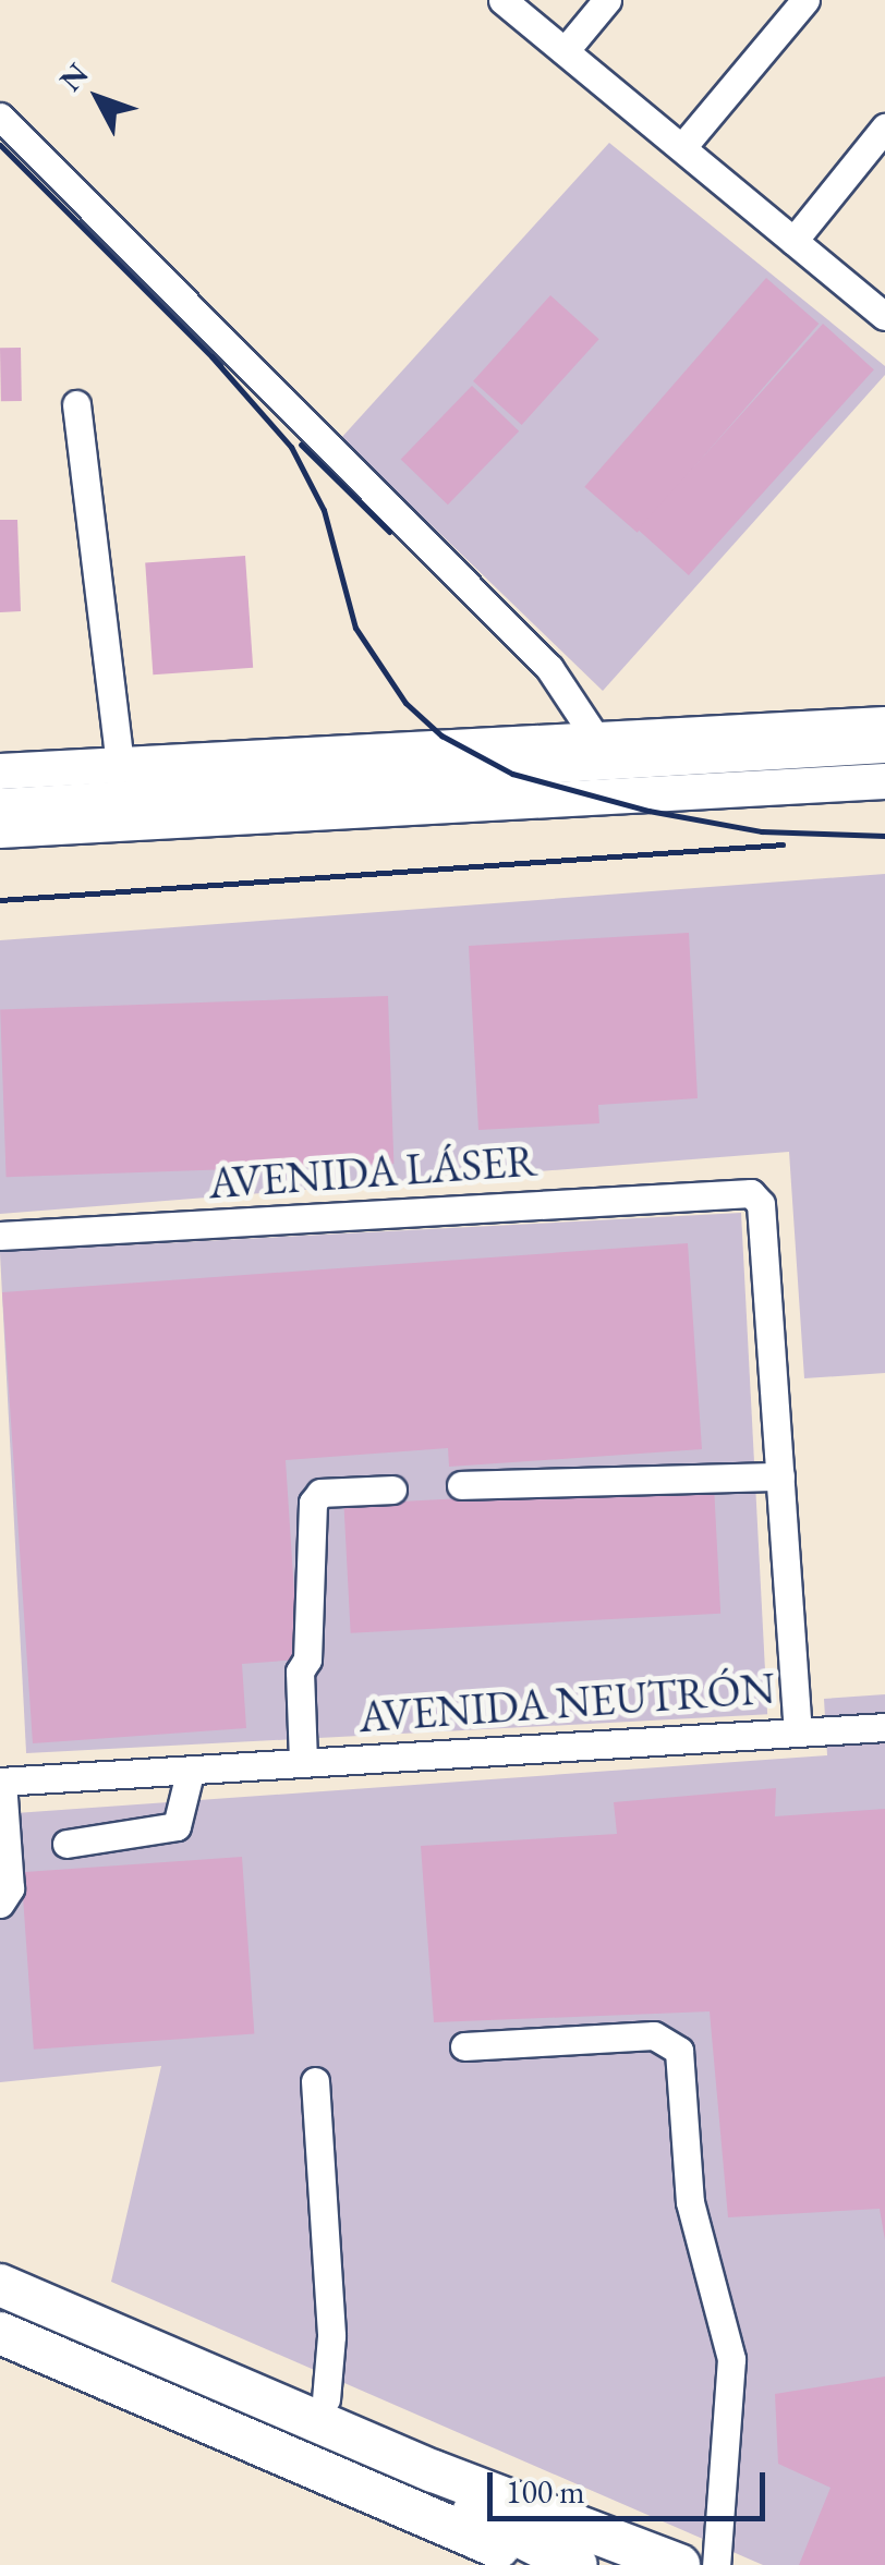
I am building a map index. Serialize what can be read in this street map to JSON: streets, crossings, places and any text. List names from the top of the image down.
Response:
{
  "streets": {
    "street": ["AVENIDA LÁSER", "AVENIDA NEUTRÓN"]
  },
  "crossings": [
    ["AVENIDA LÁSER", "AVENIDA NEUTRÓN"]
  ],
  "scale_bar": "100 m",
  "north": "top left"
}
